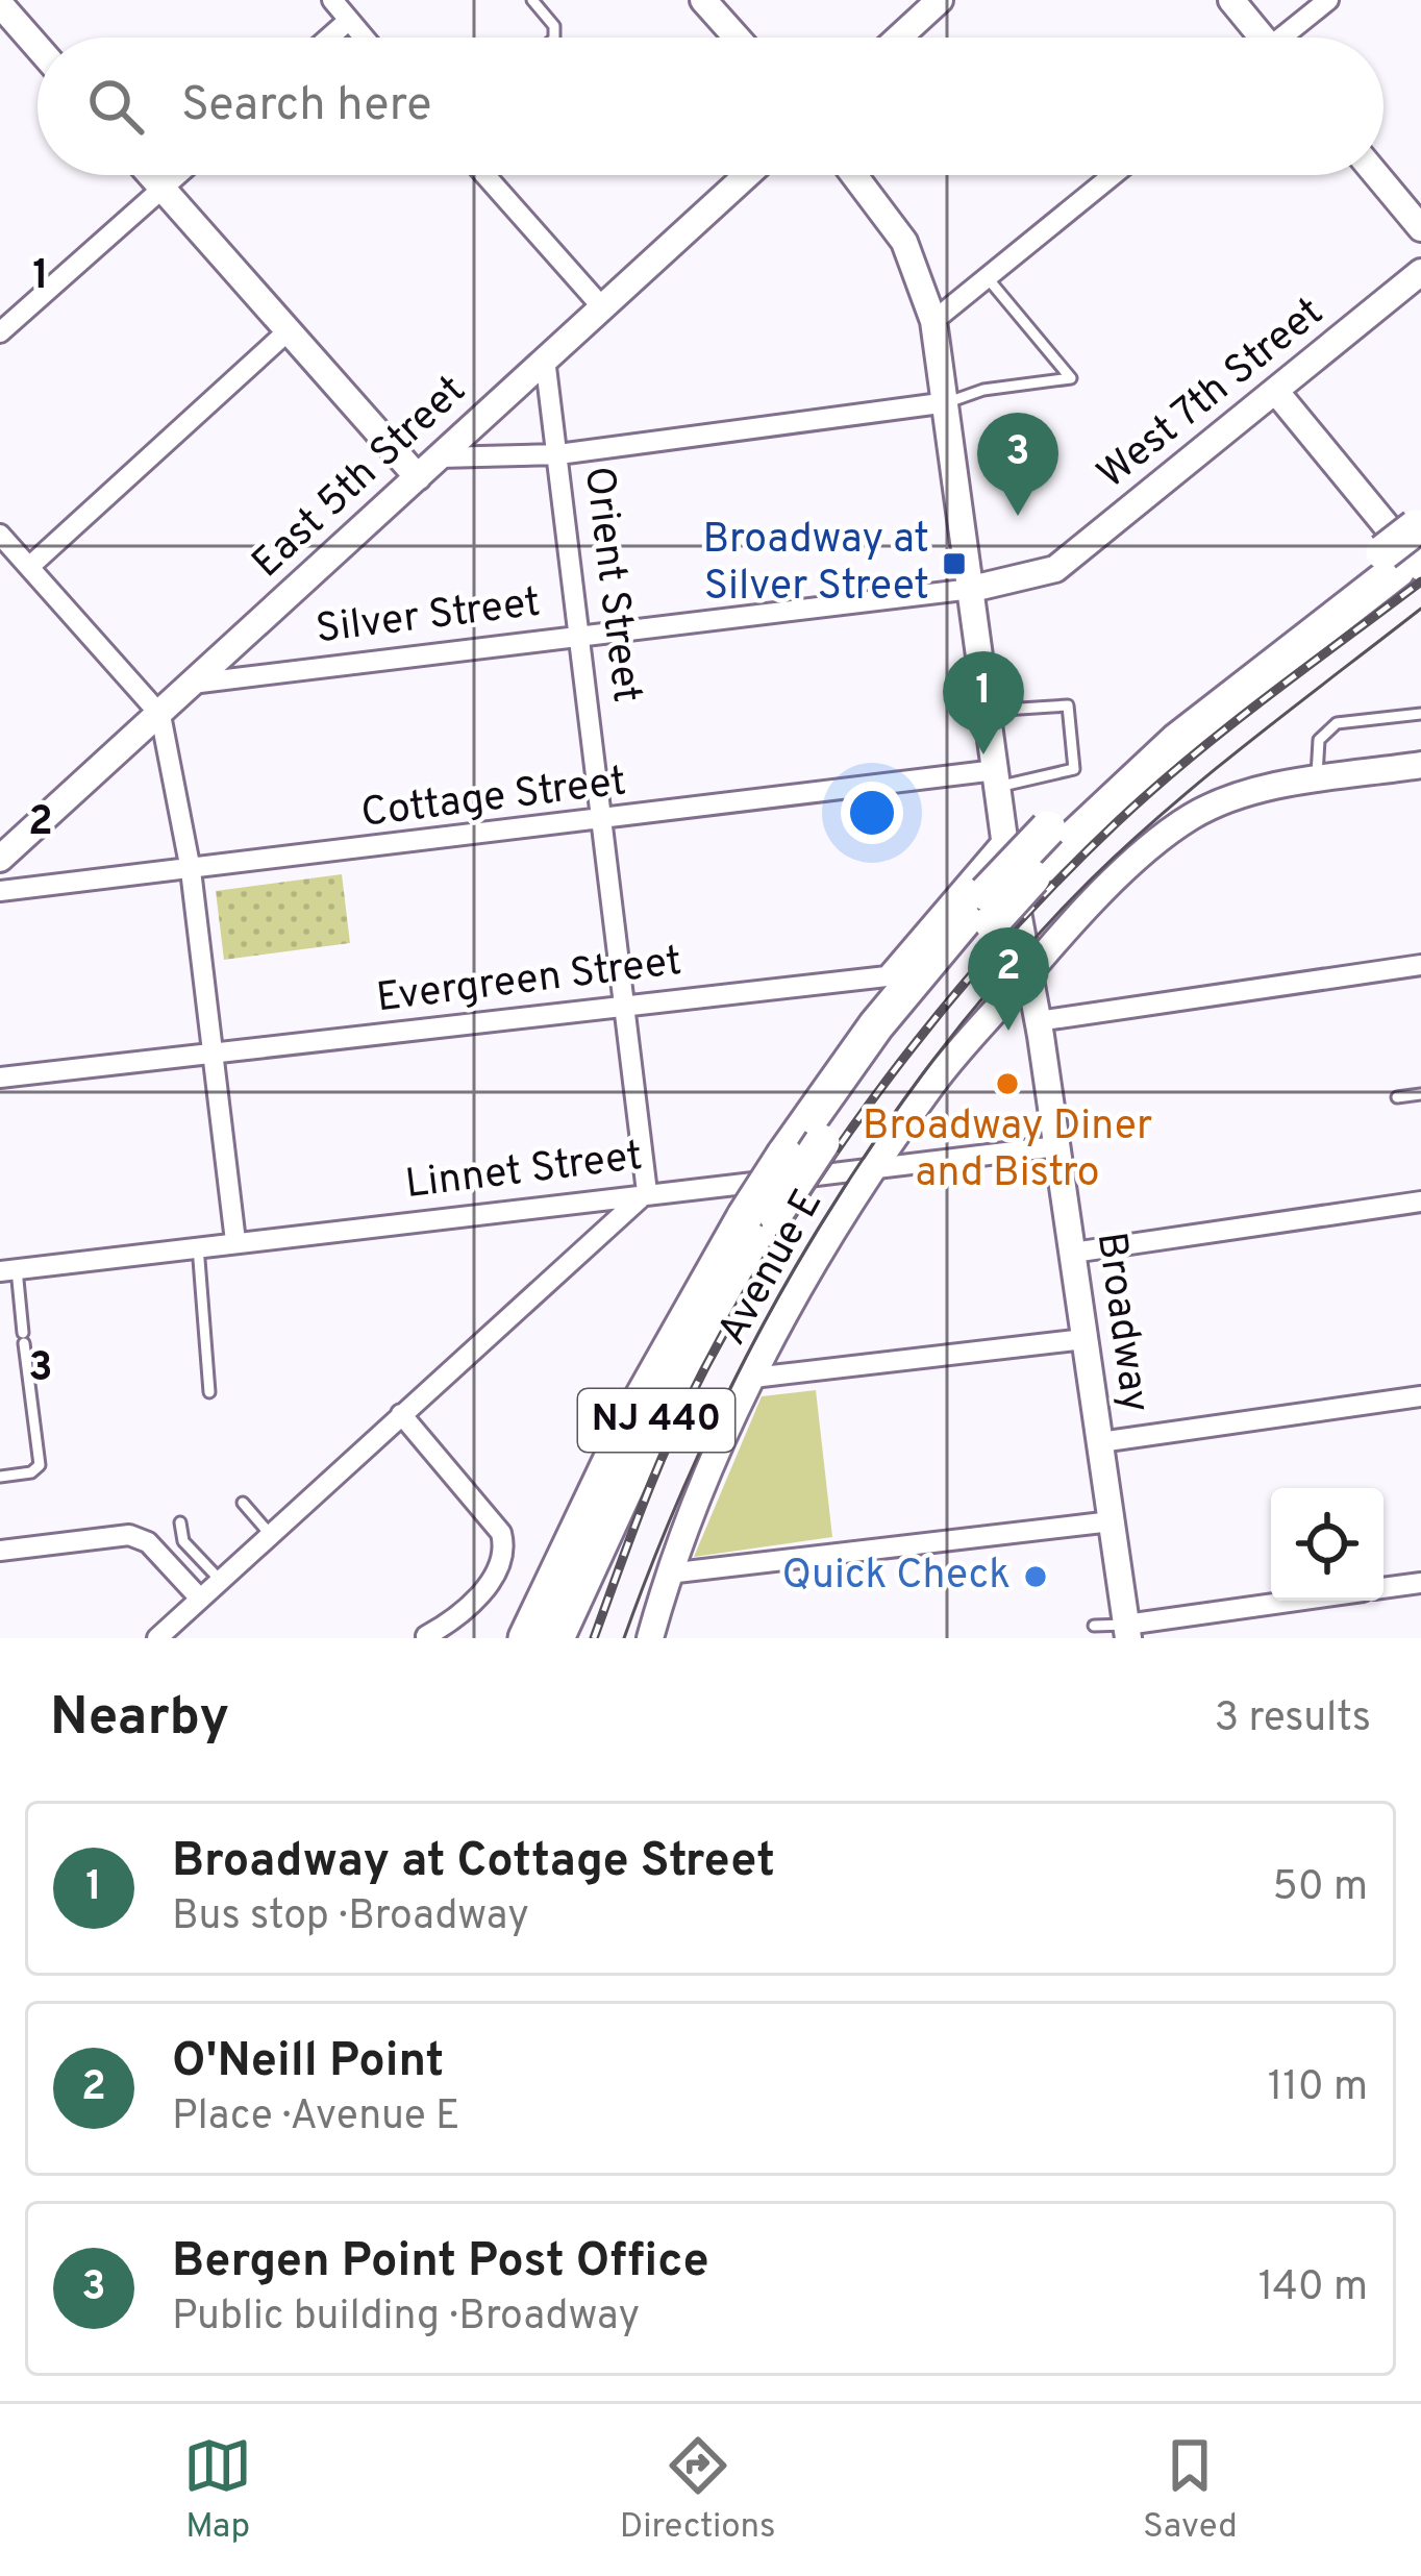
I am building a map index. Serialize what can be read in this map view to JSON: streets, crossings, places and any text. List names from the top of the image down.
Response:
{
  "streets": {
    "highway": ["NJ 440"],
    "street": [
      "West 7th Street",
      "East 5th Street",
      "Orient Street",
      "Silver Street",
      "Cottage Street",
      "Evergreen Street",
      "Linnet Street",
      "Avenue E",
      "Broadway"
    ]
  },
  "crossings": [
    ["West 7th Street", "Silver Street"],
    ["West 7th Street", "Broadway"],
    ["East 5th Street", "Orient Street"],
    ["East 5th Street", "Silver Street"],
    ["Orient Street", "Silver Street"],
    ["Orient Street", "Cottage Street"],
    ["Orient Street", "Evergreen Street"],
    ["Orient Street", "Linnet Street"],
    ["Silver Street", "Broadway"],
    ["Cottage Street", "Broadway"],
    ["Evergreen Street", "Broadway"],
    ["Linnet Street", "Avenue E"],
    ["Linnet Street", "Broadway"],
    ["Avenue E", "Broadway"]
  ],
  "places": {
    "transit": ["Broadway at Silver Street"],
    "other": ["Broadway Diner and Bistro", "Quick Check"]
  },
  "page": {
    "search": "Search here",
    "pins": ["3", "1", "2"],
    "heading": ["Nearby", "3 results"],
    "list": [
      {
        "mark": "1",
        "name": "Broadway at Cottage Street",
        "note": "Bus stop · Broadway",
        "value": "50 m"
      },
      {
        "mark": "2",
        "name": "O'Neill Point",
        "note": "Place · Avenue E",
        "value": "110 m"
      },
      {
        "mark": "3",
        "name": "Bergen Point Post Office",
        "note": "Public building · Broadway",
        "value": "140 m"
      }
    ],
    "nav": ["Map", "Directions", "Saved"]
  },
  "grid": {
    "rows": ["1", "2", "3"]
  }
}
